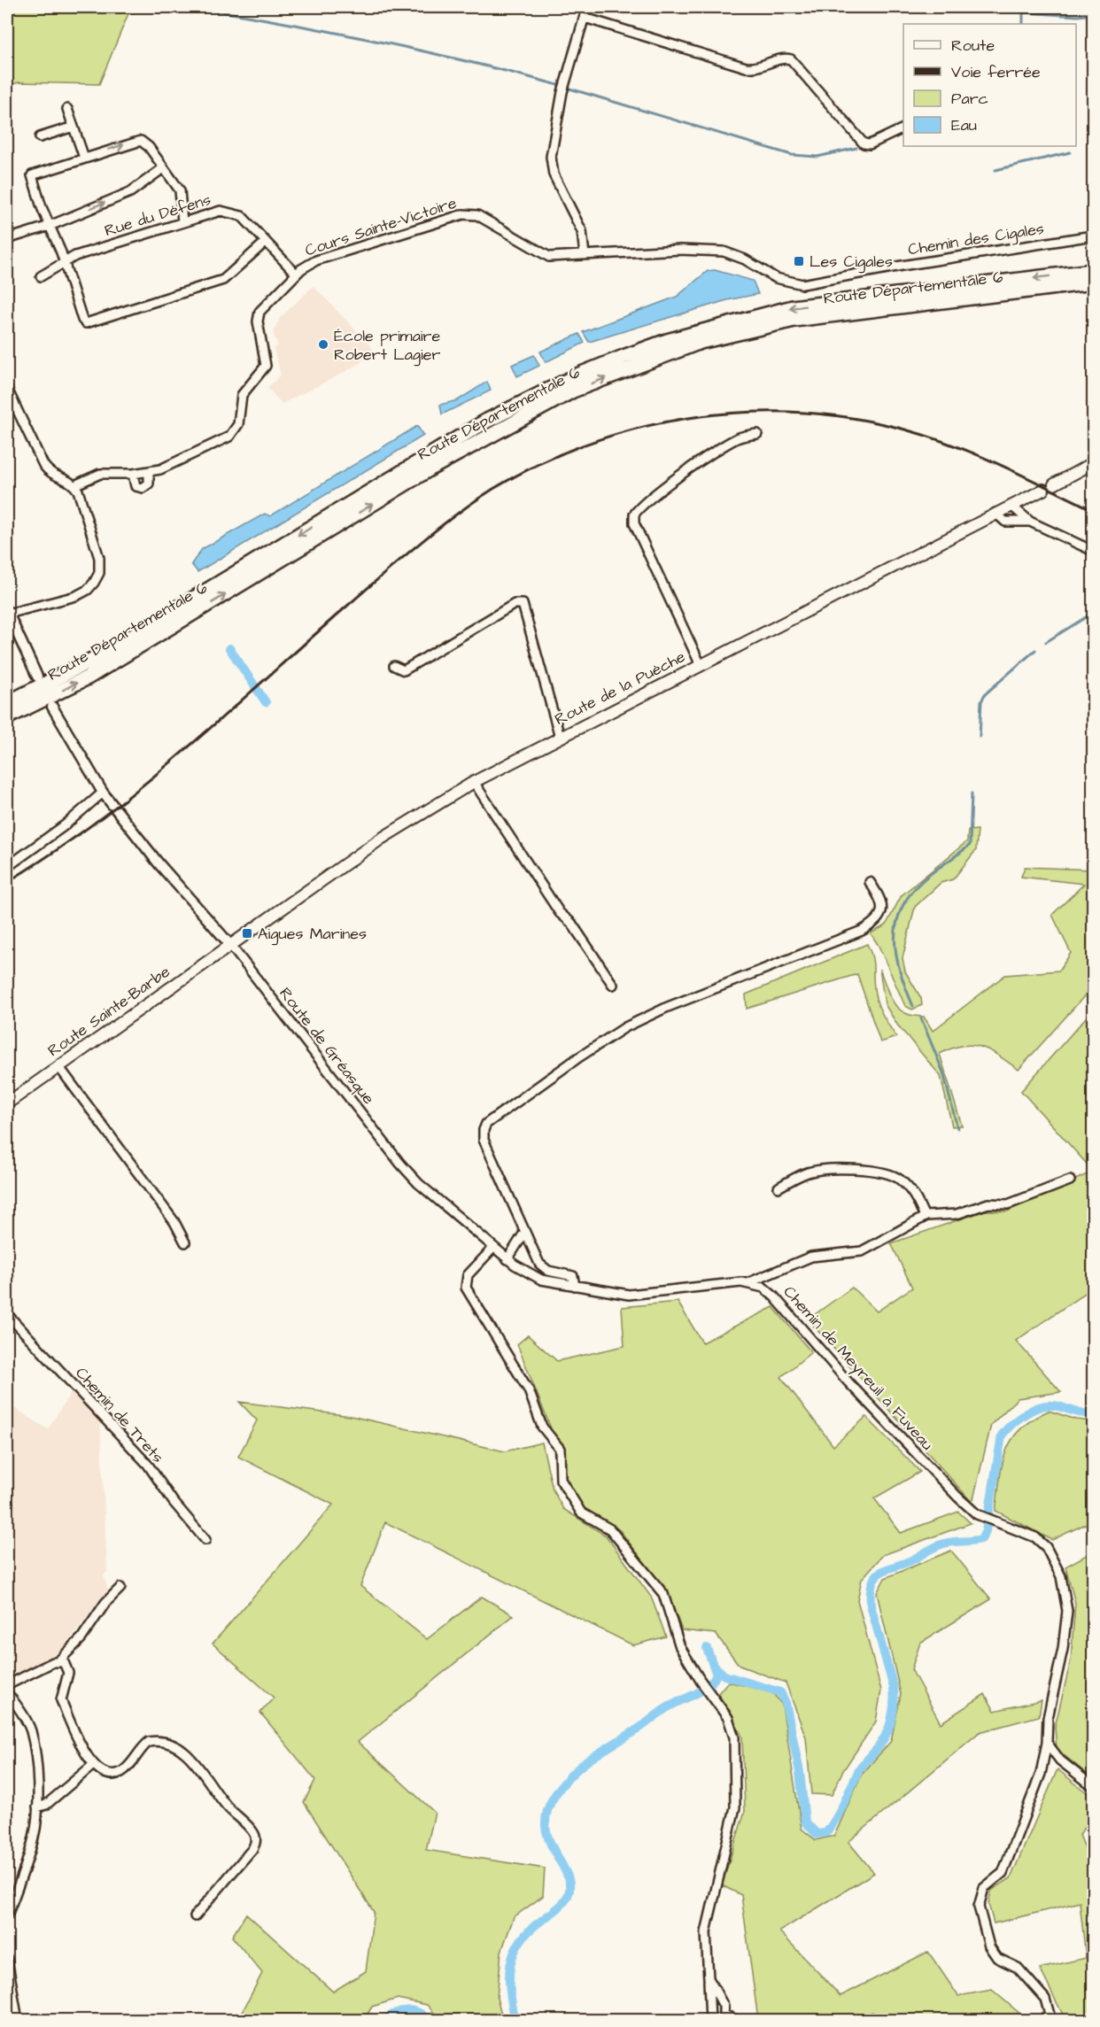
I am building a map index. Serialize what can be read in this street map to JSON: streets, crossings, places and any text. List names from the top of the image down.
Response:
{
  "streets": {
    "highway": ["Route Départementale 6"],
    "main road": ["Route de la Puèche", "Route Sainte-Barbe"],
    "street": [
      "Rue du Défens",
      "Cours Sainte-Victoire",
      "Chemin des Cigales",
      "Route de Gréasque",
      "Chemin de Meyreuil à Fuveau",
      "Chemin de Trets"
    ]
  },
  "crossings": [
    ["Rue du Défens", "Cours Sainte-Victoire"],
    ["Cours Sainte-Victoire", "Chemin des Cigales"],
    ["Route de la Puèche", "Route Sainte-Barbe"],
    ["Route de la Puèche", "Route de Gréasque"],
    ["Route Sainte-Barbe", "Route de Gréasque"]
  ],
  "places": {
    "transit": ["Les Cigales", "Aigues Marines"],
    "other": ["École primaire Robert Lagier"]
  },
  "legend": [
    "Route",
    "Voie ferrée",
    "Parc",
    "Eau"
  ]
}
